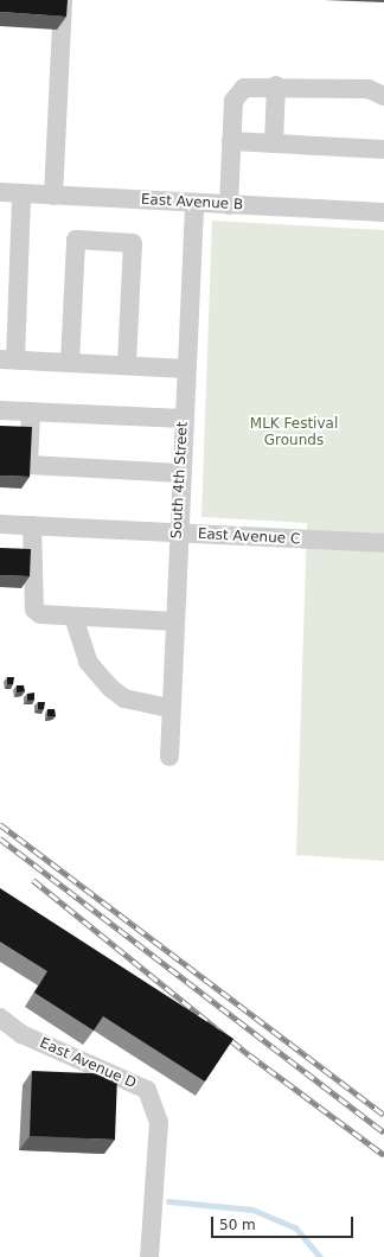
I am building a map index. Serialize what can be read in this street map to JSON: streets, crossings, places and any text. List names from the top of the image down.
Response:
{
  "streets": {
    "street": [
      "East Avenue B",
      "South 4th Street",
      "East Avenue C",
      "East Avenue D"
    ]
  },
  "crossings": [
    ["East Avenue B", "South 4th Street"],
    ["South 4th Street", "East Avenue C"]
  ],
  "parks": ["MLK Festival Grounds"],
  "scale_bar": "50 m"
}
